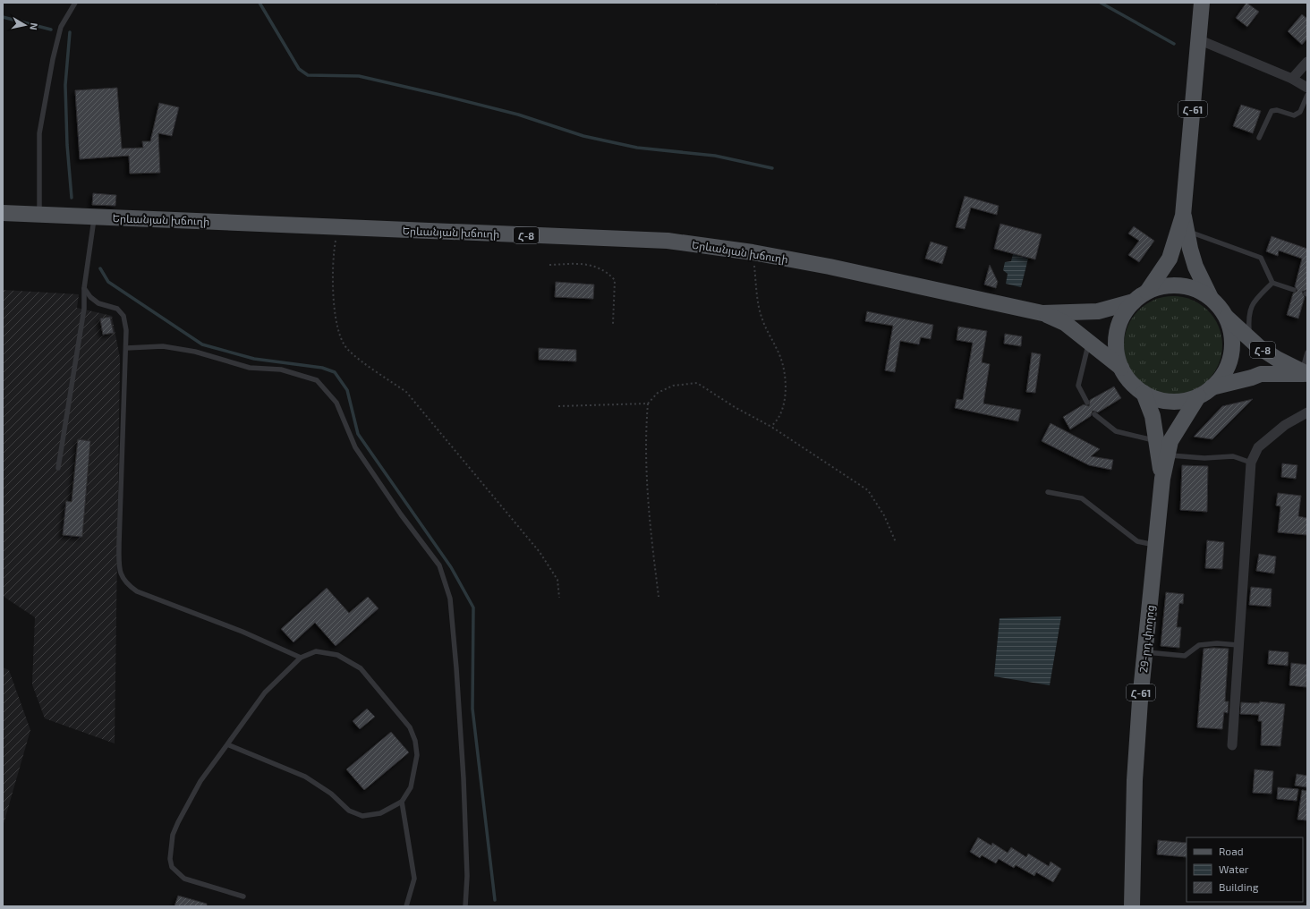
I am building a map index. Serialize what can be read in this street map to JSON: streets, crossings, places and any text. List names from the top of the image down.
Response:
{
  "streets": {
    "main road": [
      "Հ-61",
      "Երևանյան խճուղի",
      "Հ-8",
      "29-րդ փողոց"
    ]
  },
  "crossings": [
    ["Հ-61", "Երևանյան խճուղի"],
    ["Հ-61", "Հ-8"],
    ["Հ-61", "29-րդ փողոց"],
    ["Երևանյան խճուղի", "Հ-8"],
    ["Երևանյան խճուղի", "29-րդ փողոց"],
    ["Հ-8", "29-րդ փողոց"]
  ],
  "legend": ["Road", "Water", "Building"],
  "north": "right"
}
